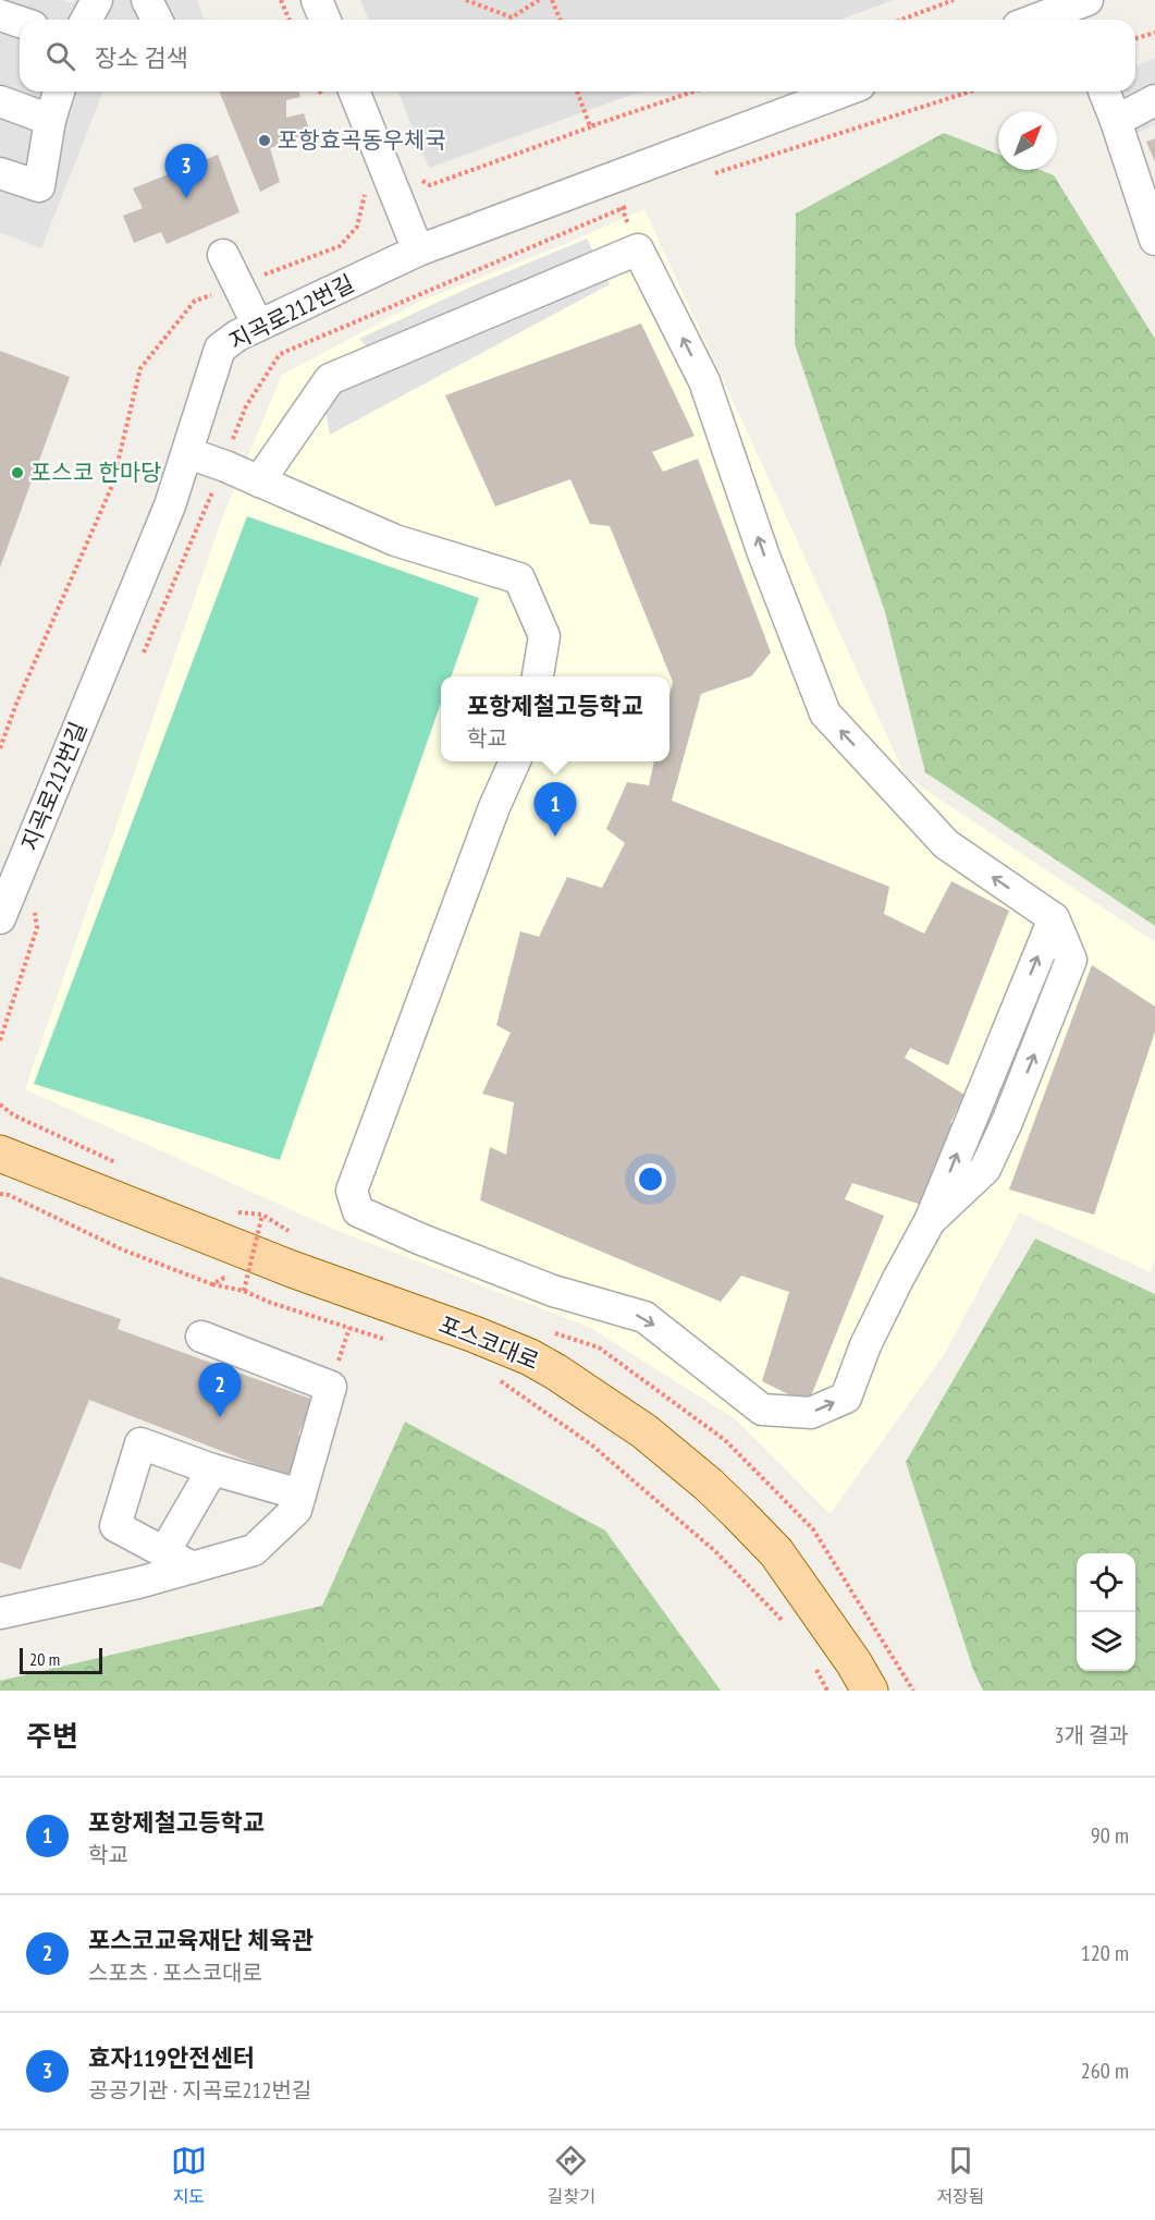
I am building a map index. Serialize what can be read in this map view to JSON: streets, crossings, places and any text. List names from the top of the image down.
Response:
{
  "streets": {
    "main road": ["포스코대로"],
    "street": ["지곡로212번길"]
  },
  "places": ["포항효곡동우체국", "포스코 한마당"],
  "scale_bar": "20 m",
  "north": "top right",
  "page": {
    "search": "장소 검색",
    "pins": ["3", "1", "2"],
    "popup": ["포항제철고등학교", "학교"],
    "scale": "20 m",
    "heading": ["주변", "3개 결과"],
    "list": [
      {
        "mark": "1",
        "name": "포항제철고등학교",
        "note": "학교",
        "value": "90 m"
      },
      {
        "mark": "2",
        "name": "포스코교육재단 체육관",
        "note": "스포츠 · 포스코대로",
        "value": "120 m"
      },
      {
        "mark": "3",
        "name": "효자119안전센터",
        "note": "공공기관 · 지곡로212번길",
        "value": "260 m"
      }
    ],
    "nav": ["지도", "길찾기", "저장됨"]
  }
}
